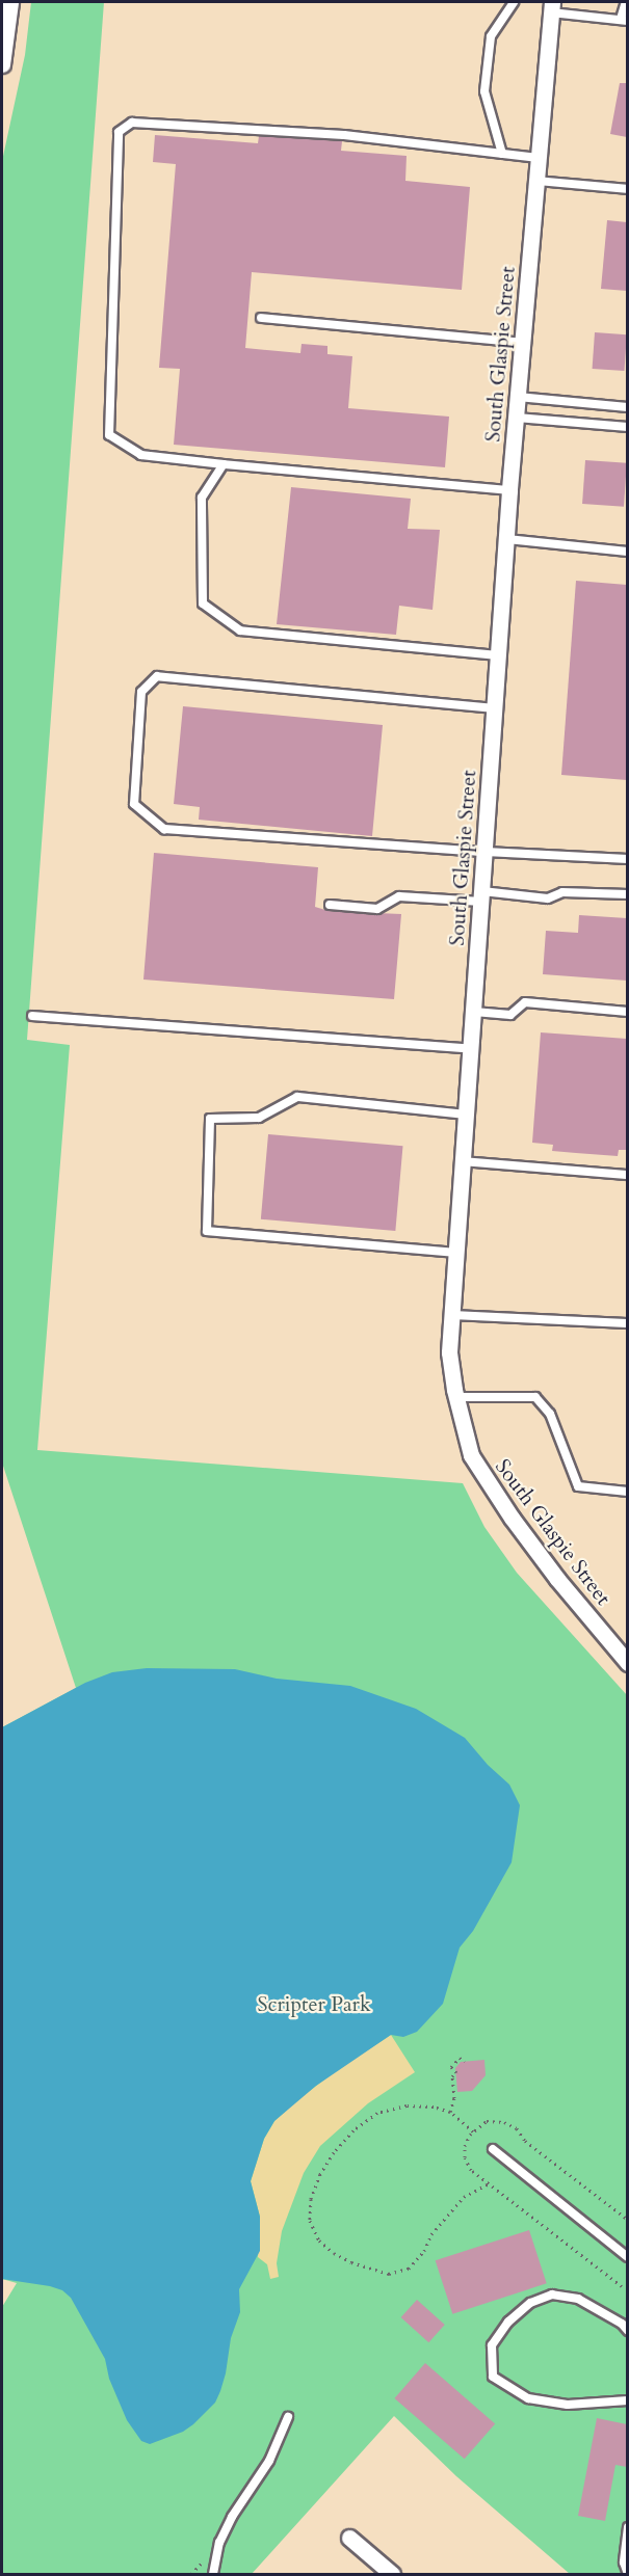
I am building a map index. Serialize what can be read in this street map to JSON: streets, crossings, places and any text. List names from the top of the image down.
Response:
{
  "streets": {
    "street": ["South Glaspie Street"]
  },
  "parks": ["Scripter Park"]
}
